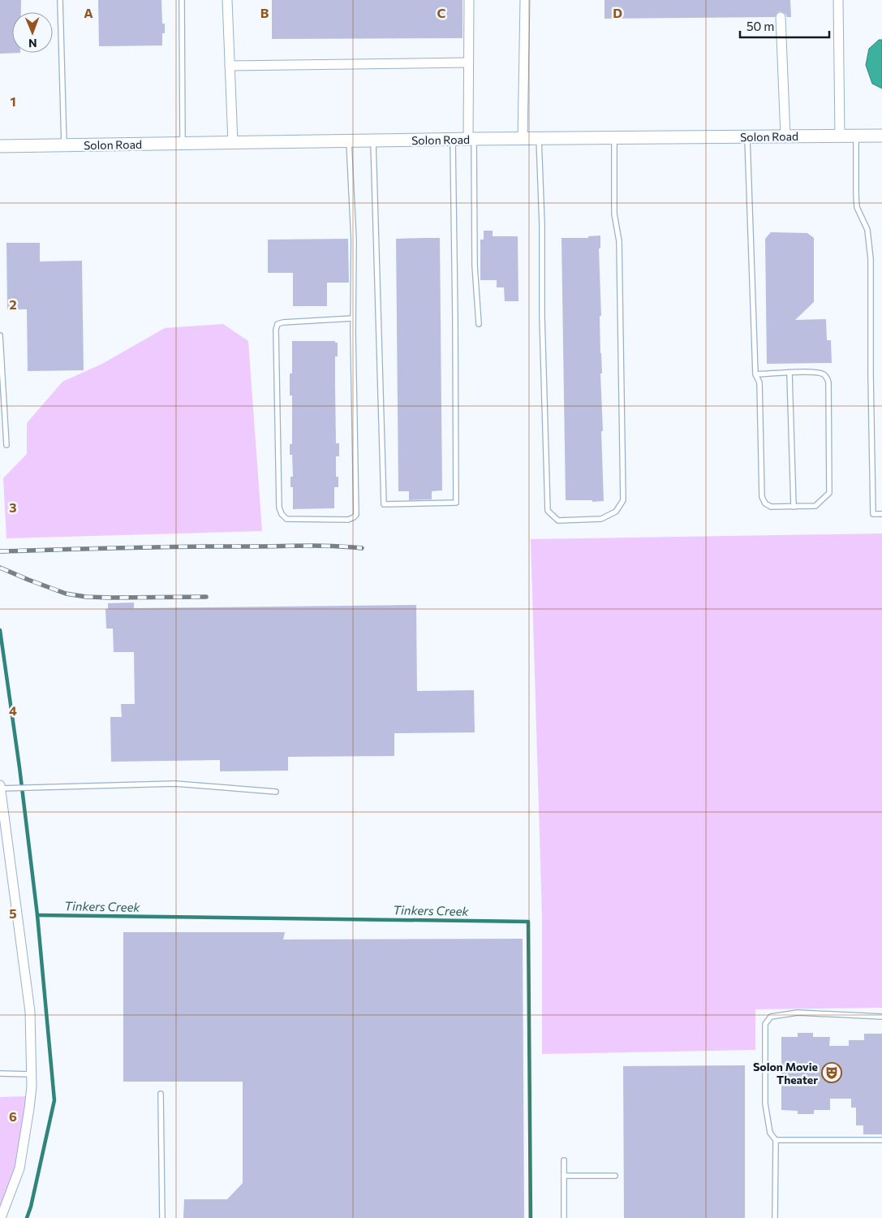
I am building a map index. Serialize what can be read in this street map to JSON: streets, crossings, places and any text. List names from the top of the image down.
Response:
{
  "streets": {
    "street": ["Solon Road"]
  },
  "water": ["Tinkers Creek"],
  "places": {
    "theatre": ["Solon Movie Theater"]
  },
  "scale_bar": "50 m",
  "north": "bottom",
  "grid": {
    "columns": [
      "A",
      "B",
      "C",
      "D"
    ],
    "rows": [
      "1",
      "2",
      "3",
      "4",
      "5",
      "6"
    ]
  }
}
